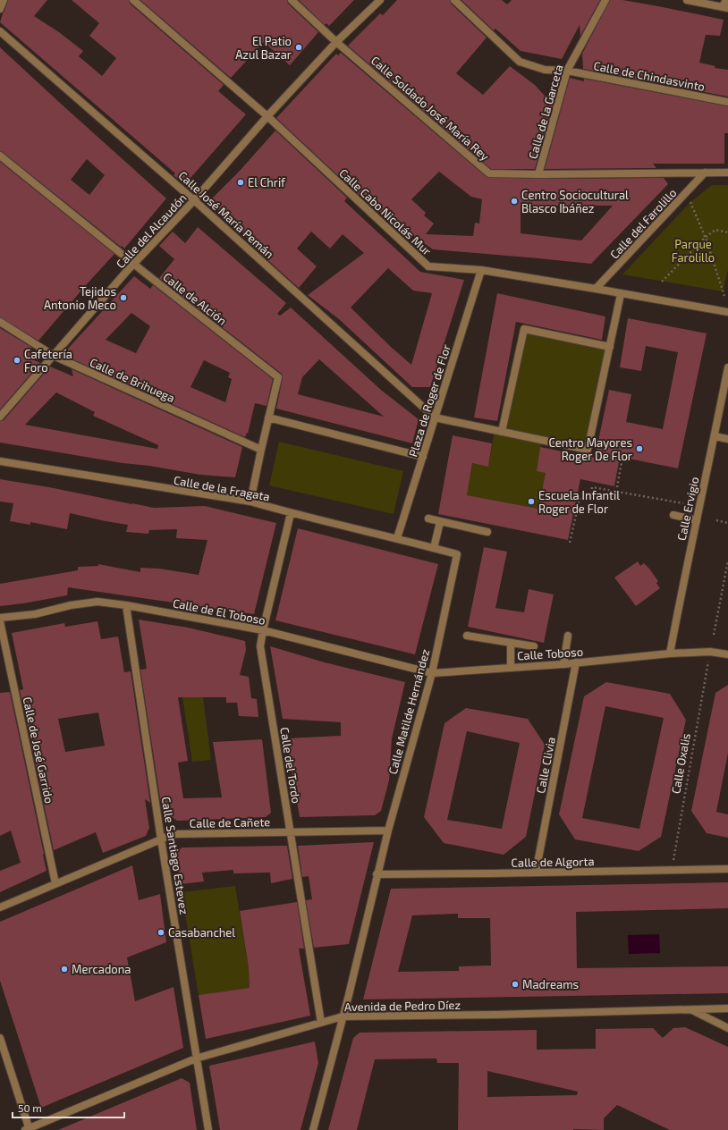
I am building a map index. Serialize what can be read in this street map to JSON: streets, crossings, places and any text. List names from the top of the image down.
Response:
{
  "streets": {
    "street": [
      "Calle de Chindasvinto",
      "Calle Soldado José María Rey",
      "Calle de la Garceta",
      "Calle Cabo Nicolás Mur",
      "Calle José María Pemán",
      "Calle del Farolillo",
      "Calle del Alcaudón",
      "Calle de Alción",
      "Calle de Brihuega",
      "Plaza de Roger de Flor",
      "Calle de la Fragata",
      "Calle Ervigio",
      "Calle de El Toboso",
      "Calle Toboso",
      "Calle Matilde Hernández",
      "Calle de José Garrido",
      "Calle del Tordo",
      "Calle Clivia",
      "Calle de Cañete",
      "Calle Santiago Estevez",
      "Calle de Algorta",
      "Avenida de Pedro Díez"
    ],
    "path": ["Calle Oxalis"]
  },
  "crossings": [
    ["Calle de Chindasvinto", "Calle de la Garceta"],
    ["Calle Soldado José María Rey", "Calle de la Garceta"],
    ["Calle Soldado José María Rey", "Calle del Farolillo"],
    ["Calle Soldado José María Rey", "Calle del Alcaudón"],
    ["Calle Cabo Nicolás Mur", "Calle del Farolillo"],
    ["Calle Cabo Nicolás Mur", "Calle del Alcaudón"],
    ["Calle Cabo Nicolás Mur", "Plaza de Roger de Flor"],
    ["Calle José María Pemán", "Calle del Alcaudón"],
    ["Calle José María Pemán", "Plaza de Roger de Flor"],
    ["Calle del Alcaudón", "Calle de Alción"],
    ["Calle del Alcaudón", "Calle de Brihuega"],
    ["Calle de Alción", "Calle de Brihuega"],
    ["Calle de Alción", "Calle de la Fragata"],
    ["Plaza de Roger de Flor", "Calle de la Fragata"],
    ["Calle de la Fragata", "Calle Matilde Hernández"],
    ["Calle de la Fragata", "Calle del Tordo"],
    ["Calle Ervigio", "Calle Toboso"],
    ["Calle de El Toboso", "Calle Toboso"],
    ["Calle de El Toboso", "Calle Matilde Hernández"],
    ["Calle de El Toboso", "Calle del Tordo"],
    ["Calle de El Toboso", "Calle Santiago Estevez"],
    ["Calle Toboso", "Calle Matilde Hernández"],
    ["Calle Toboso", "Calle Clivia"],
    ["Calle Matilde Hernández", "Calle de Cañete"],
    ["Calle Matilde Hernández", "Calle de Algorta"],
    ["Calle Matilde Hernández", "Avenida de Pedro Díez"],
    ["Calle de José Garrido", "Calle de Cañete"],
    ["Calle Oxalis", "Calle de Algorta"],
    ["Calle del Tordo", "Calle de Cañete"],
    ["Calle del Tordo", "Avenida de Pedro Díez"],
    ["Calle Clivia", "Calle de Algorta"],
    ["Calle de Cañete", "Calle Santiago Estevez"],
    ["Calle Santiago Estevez", "Avenida de Pedro Díez"]
  ],
  "parks": ["Parque Farolillo"],
  "places": [
    "El Patio Azul Bazar",
    "El Chrif",
    "Centro Sociocultural Blasco Ibáñez",
    "Tejidos Antonio Meco",
    "Cafetería Foro",
    "Centro Mayores Roger De Flor",
    "Escuela Infantil Roger de Flor",
    "Casabanchel",
    "Mercadona",
    "Madreams"
  ],
  "scale_bar": "50 m"
}
